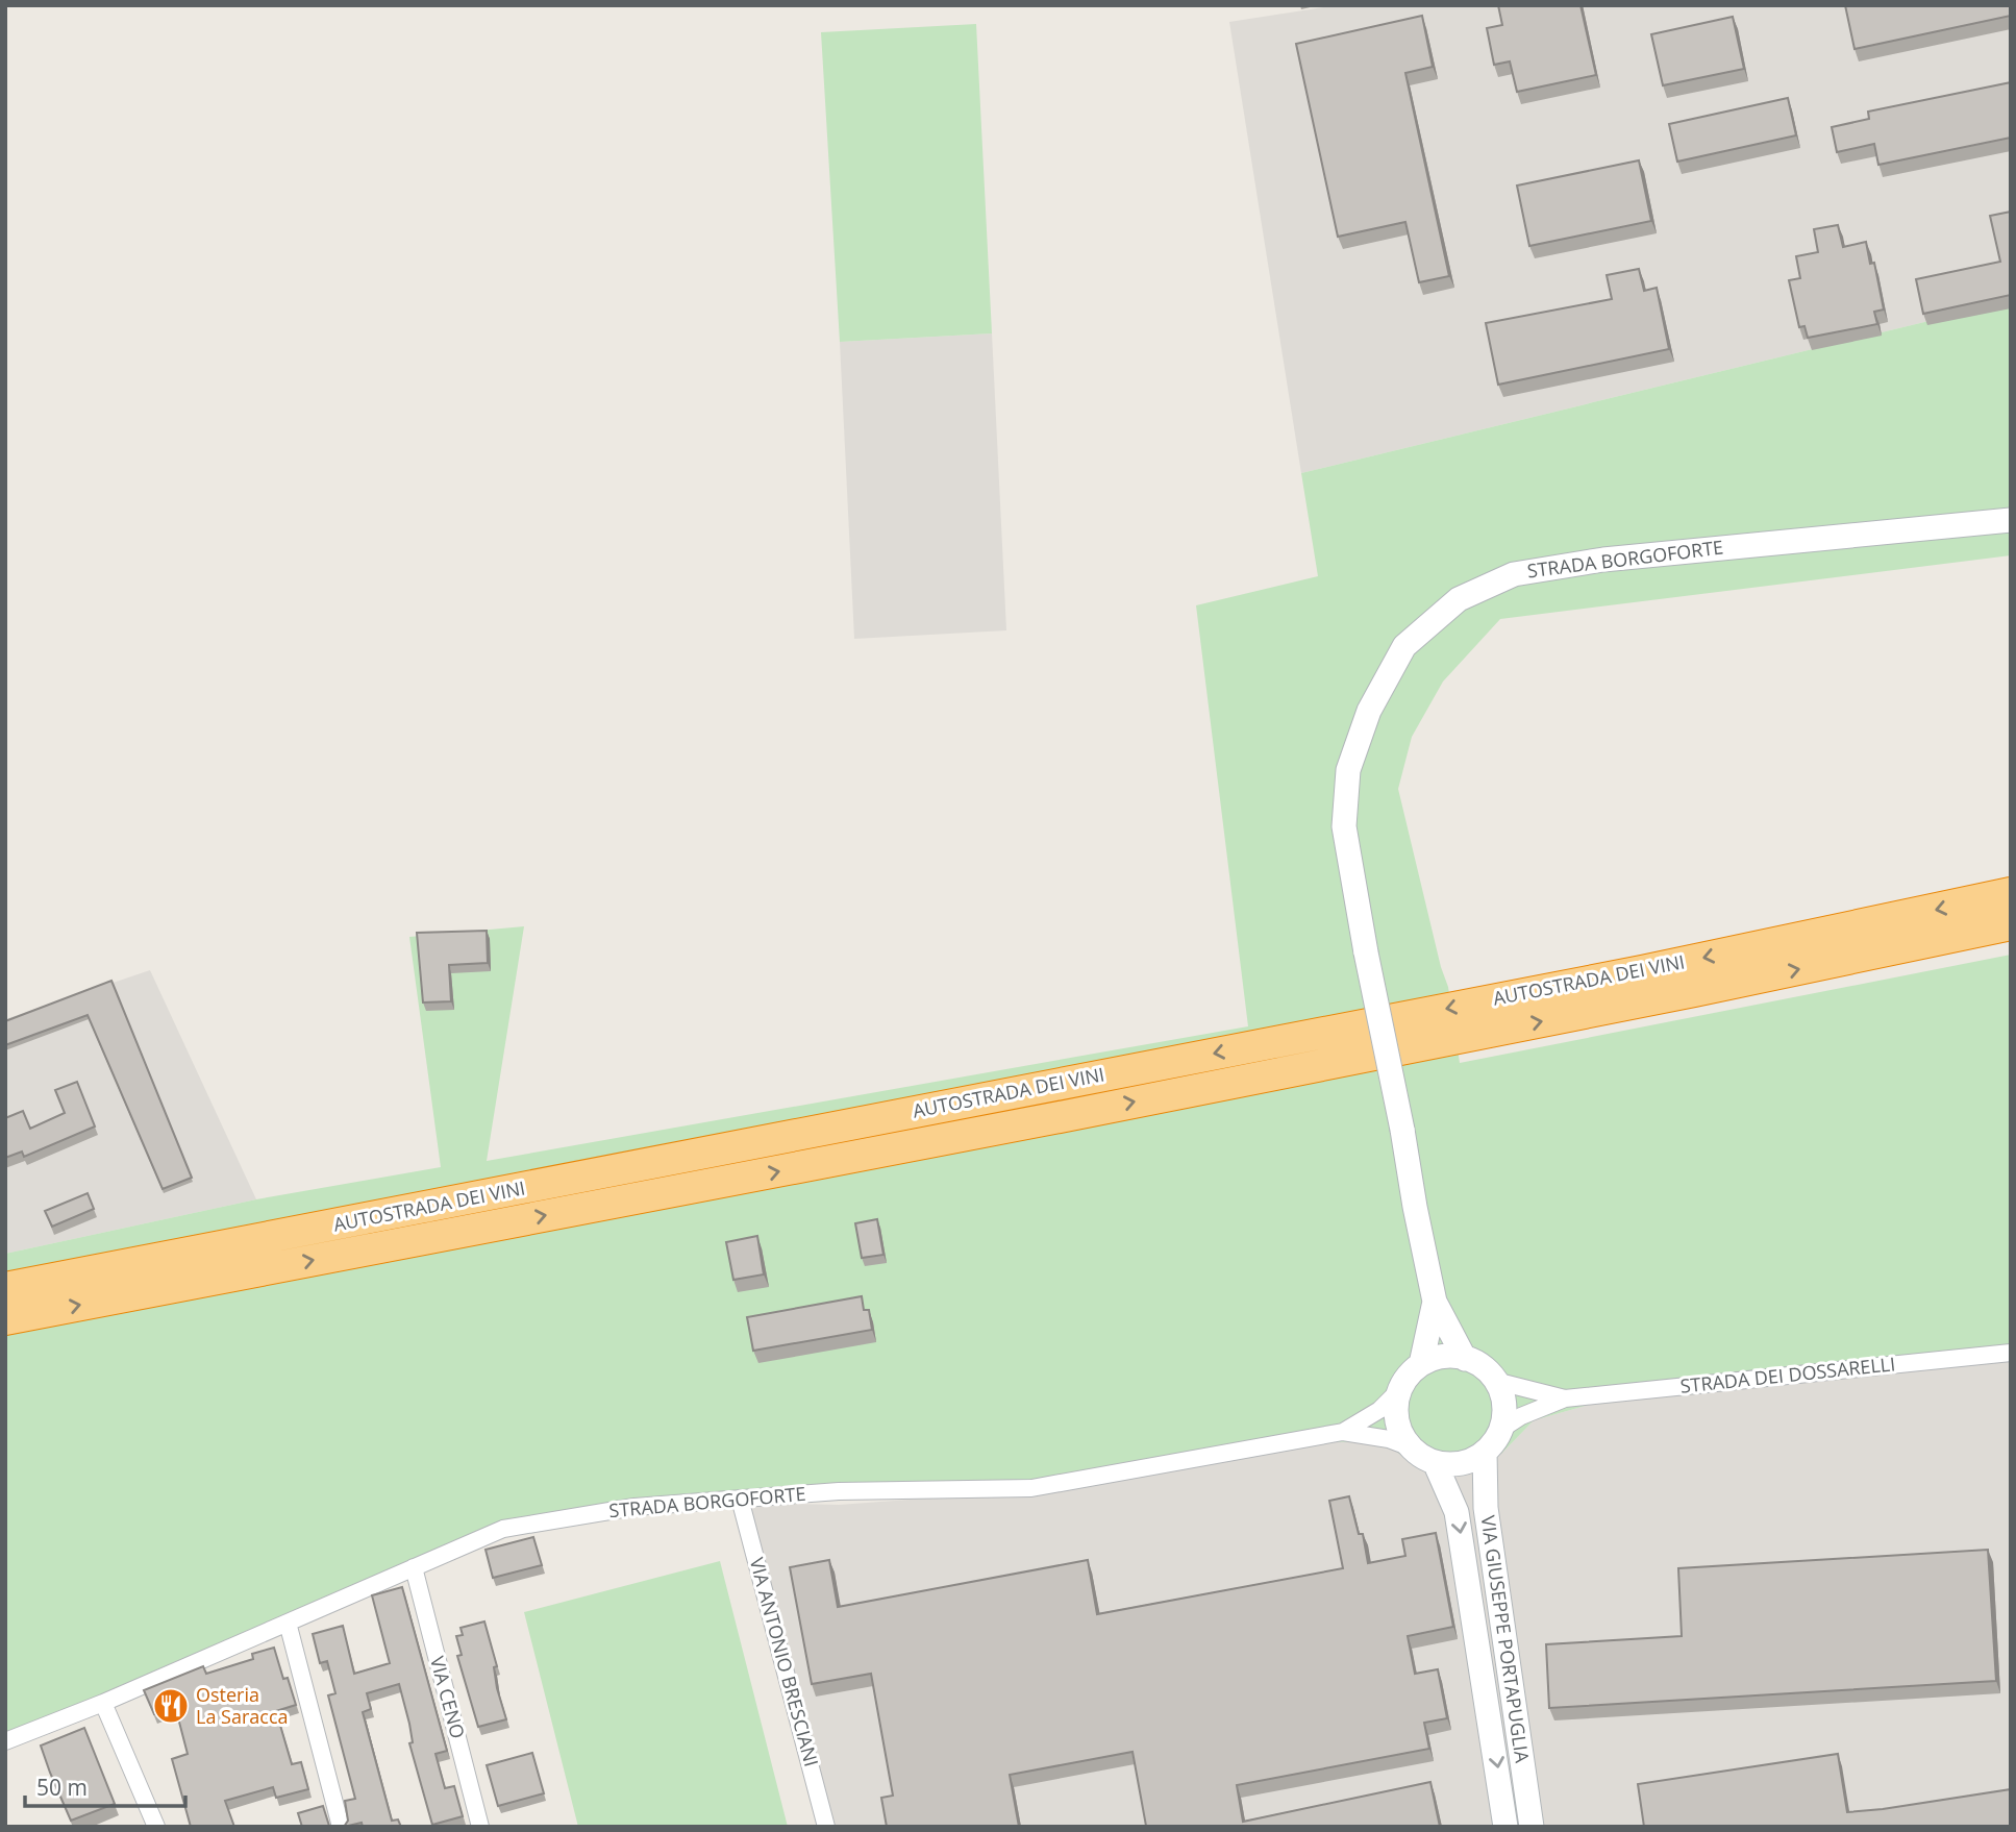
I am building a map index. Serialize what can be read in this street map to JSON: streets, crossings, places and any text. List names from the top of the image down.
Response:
{
  "streets": {
    "highway": ["AUTOSTRADA DEI VINI"],
    "main road": ["STRADA BORGOFORTE", "VIA GIUSEPPE PORTAPUGLIA"],
    "street": ["STRADA DEI DOSSARELLI", "VIA ANTONIO BRESCIANI", "VIA CENO"]
  },
  "crossings": [
    ["STRADA BORGOFORTE", "STRADA DEI DOSSARELLI"],
    ["STRADA BORGOFORTE", "VIA GIUSEPPE PORTAPUGLIA"],
    ["STRADA BORGOFORTE", "VIA ANTONIO BRESCIANI"],
    ["STRADA BORGOFORTE", "VIA CENO"],
    ["STRADA DEI DOSSARELLI", "VIA GIUSEPPE PORTAPUGLIA"]
  ],
  "places": {
    "restaurant": ["Osteria La Saracca"]
  },
  "scale_bar": "50 m"
}
